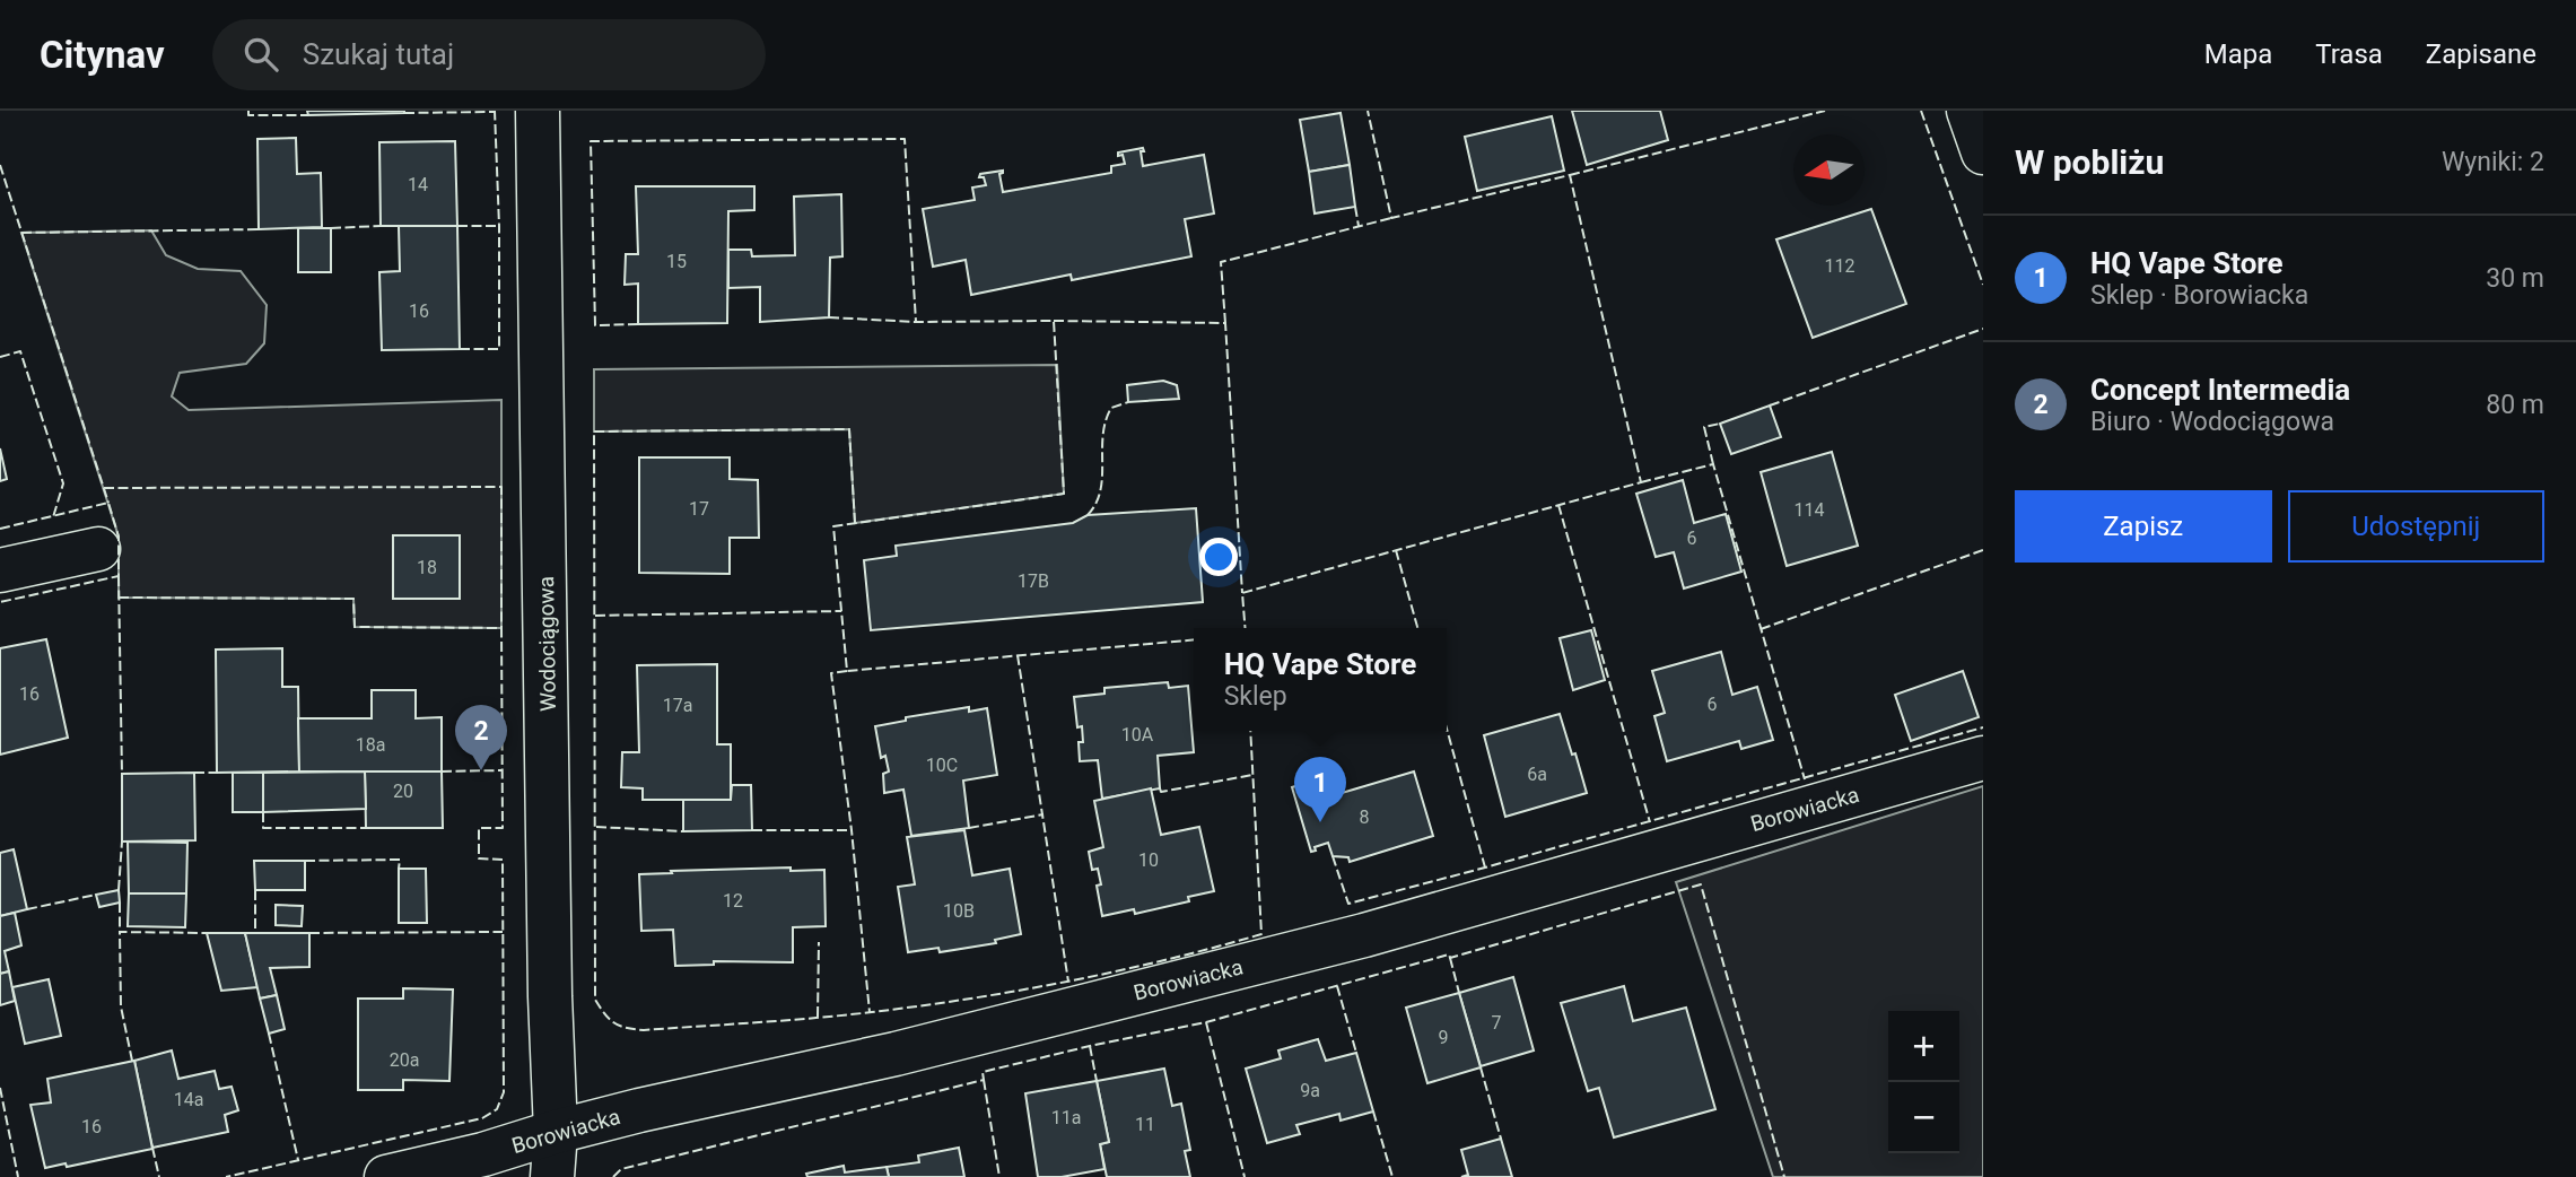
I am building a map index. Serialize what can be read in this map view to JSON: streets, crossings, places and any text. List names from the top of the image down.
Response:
{
  "streets": {
    "street": ["Wodociągowa", "Borowiacka"]
  },
  "crossings": [
    ["Wodociągowa", "Borowiacka"]
  ],
  "house_numbers": [
    "14",
    "15",
    "112",
    "16",
    "17",
    "114",
    "6",
    "18",
    "17B",
    "16",
    "6",
    "17a",
    "10A",
    "18a",
    "10C",
    "6a",
    "20",
    "8",
    "10",
    "12",
    "10B",
    "7",
    "9",
    "20a",
    "9a",
    "14a",
    "11a",
    "11",
    "16"
  ],
  "north": "left",
  "page": {
    "header": "Citynav",
    "search": "Szukaj tutaj",
    "nav": ["Mapa", "Trasa", "Zapisane"],
    "heading": ["W pobliżu", "Wyniki: 2"],
    "list": [
      {
        "mark": "1",
        "name": "HQ Vape Store",
        "note": "Sklep · Borowiacka",
        "value": "30 m"
      },
      {
        "mark": "2",
        "name": "Concept Intermedia",
        "note": "Biuro · Wodociągowa",
        "value": "80 m"
      }
    ],
    "buttons": ["Zapisz", "Udostępnij"],
    "popup": ["HQ Vape Store", "Sklep"],
    "pins": ["2", "1"],
    "map_buttons": ["+", "−"]
  }
}
